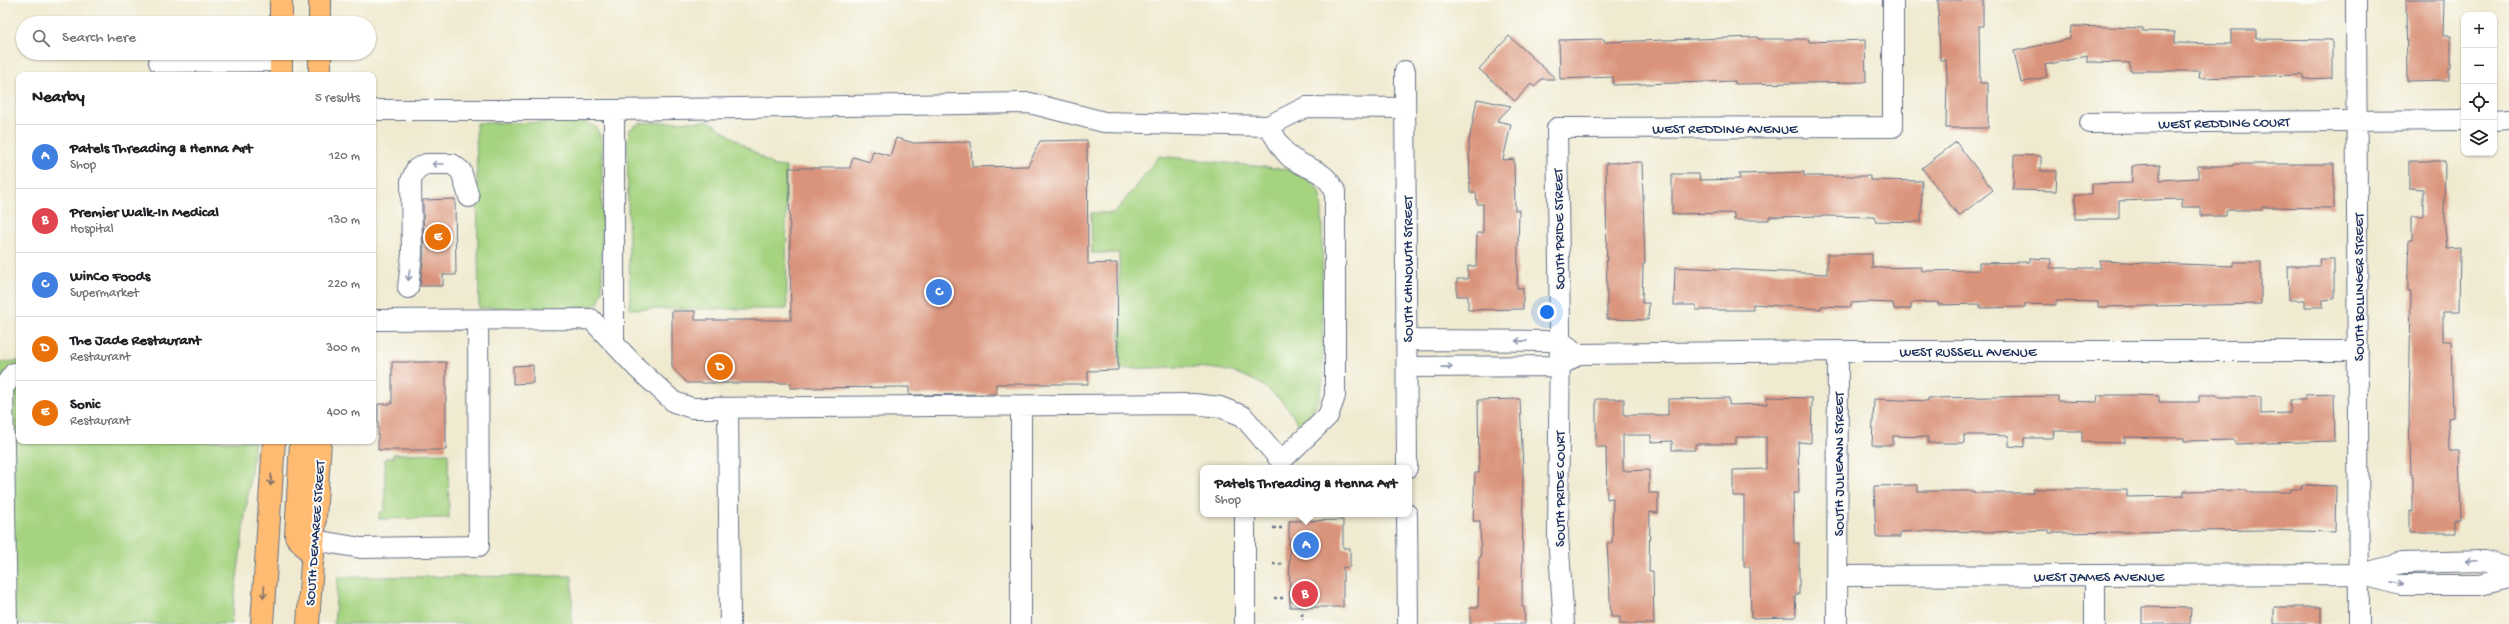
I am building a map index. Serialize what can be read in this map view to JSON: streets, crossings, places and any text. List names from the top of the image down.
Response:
{
  "streets": {
    "main road": ["SOUTH DEMAREE STREET"],
    "street": [
      "WEST REDDING COURT",
      "WEST REDDING AVENUE",
      "SOUTH PRIDE STREET",
      "SOUTH CHINOWTH STREET",
      "SOUTH BOLLINGER STREET",
      "WEST RUSSELL AVENUE",
      "SOUTH JULIEANN STREET",
      "SOUTH PRIDE COURT",
      "WEST JAMES AVENUE"
    ]
  },
  "crossings": [
    ["WEST REDDING COURT", "SOUTH BOLLINGER STREET"],
    ["WEST REDDING AVENUE", "SOUTH PRIDE STREET"],
    ["SOUTH PRIDE STREET", "WEST RUSSELL AVENUE"],
    ["SOUTH PRIDE STREET", "SOUTH PRIDE COURT"],
    ["SOUTH CHINOWTH STREET", "WEST RUSSELL AVENUE"],
    ["SOUTH BOLLINGER STREET", "WEST RUSSELL AVENUE"],
    ["SOUTH BOLLINGER STREET", "WEST JAMES AVENUE"],
    ["WEST RUSSELL AVENUE", "SOUTH JULIEANN STREET"],
    ["WEST RUSSELL AVENUE", "SOUTH PRIDE COURT"],
    ["SOUTH JULIEANN STREET", "WEST JAMES AVENUE"]
  ],
  "page": {
    "map_buttons": ["+", "−"],
    "search": "Search here",
    "heading": ["Nearby", "5 results"],
    "list": [
      {
        "mark": "A",
        "name": "Patels Threading & Henna Art",
        "note": "Shop",
        "value": "120 m"
      },
      {
        "mark": "B",
        "name": "Premier Walk-In Medical",
        "note": "Hospital",
        "value": "130 m"
      },
      {
        "mark": "C",
        "name": "WinCo Foods",
        "note": "Supermarket",
        "value": "220 m"
      },
      {
        "mark": "D",
        "name": "The Jade Restaurant",
        "note": "Restaurant",
        "value": "300 m"
      },
      {
        "mark": "E",
        "name": "Sonic",
        "note": "Restaurant",
        "value": "400 m"
      }
    ],
    "pins": [
      "E",
      "C",
      "D",
      "A",
      "B"
    ],
    "popup": ["Patels Threading & Henna Art", "Shop"]
  }
}
